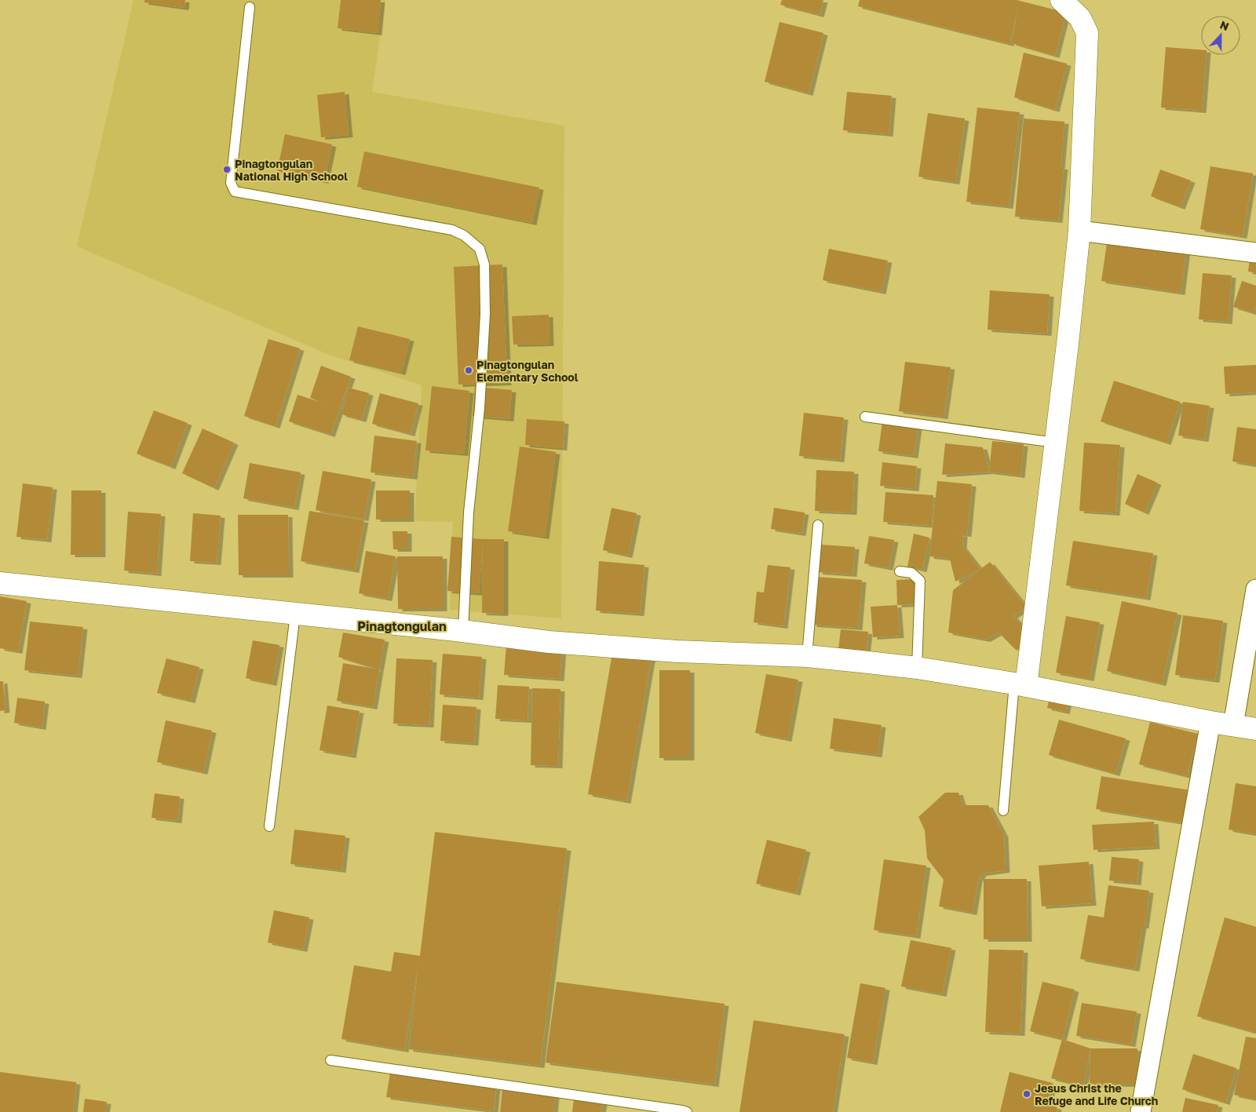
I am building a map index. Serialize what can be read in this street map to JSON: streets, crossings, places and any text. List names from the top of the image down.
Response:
{
  "districts": ["Pinagtongulan"],
  "places": ["Pinagtongulan National High School", "Pinagtongulan Elementary School", "Jesus Christ the Refuge and Life Church"],
  "north": "top"
}
